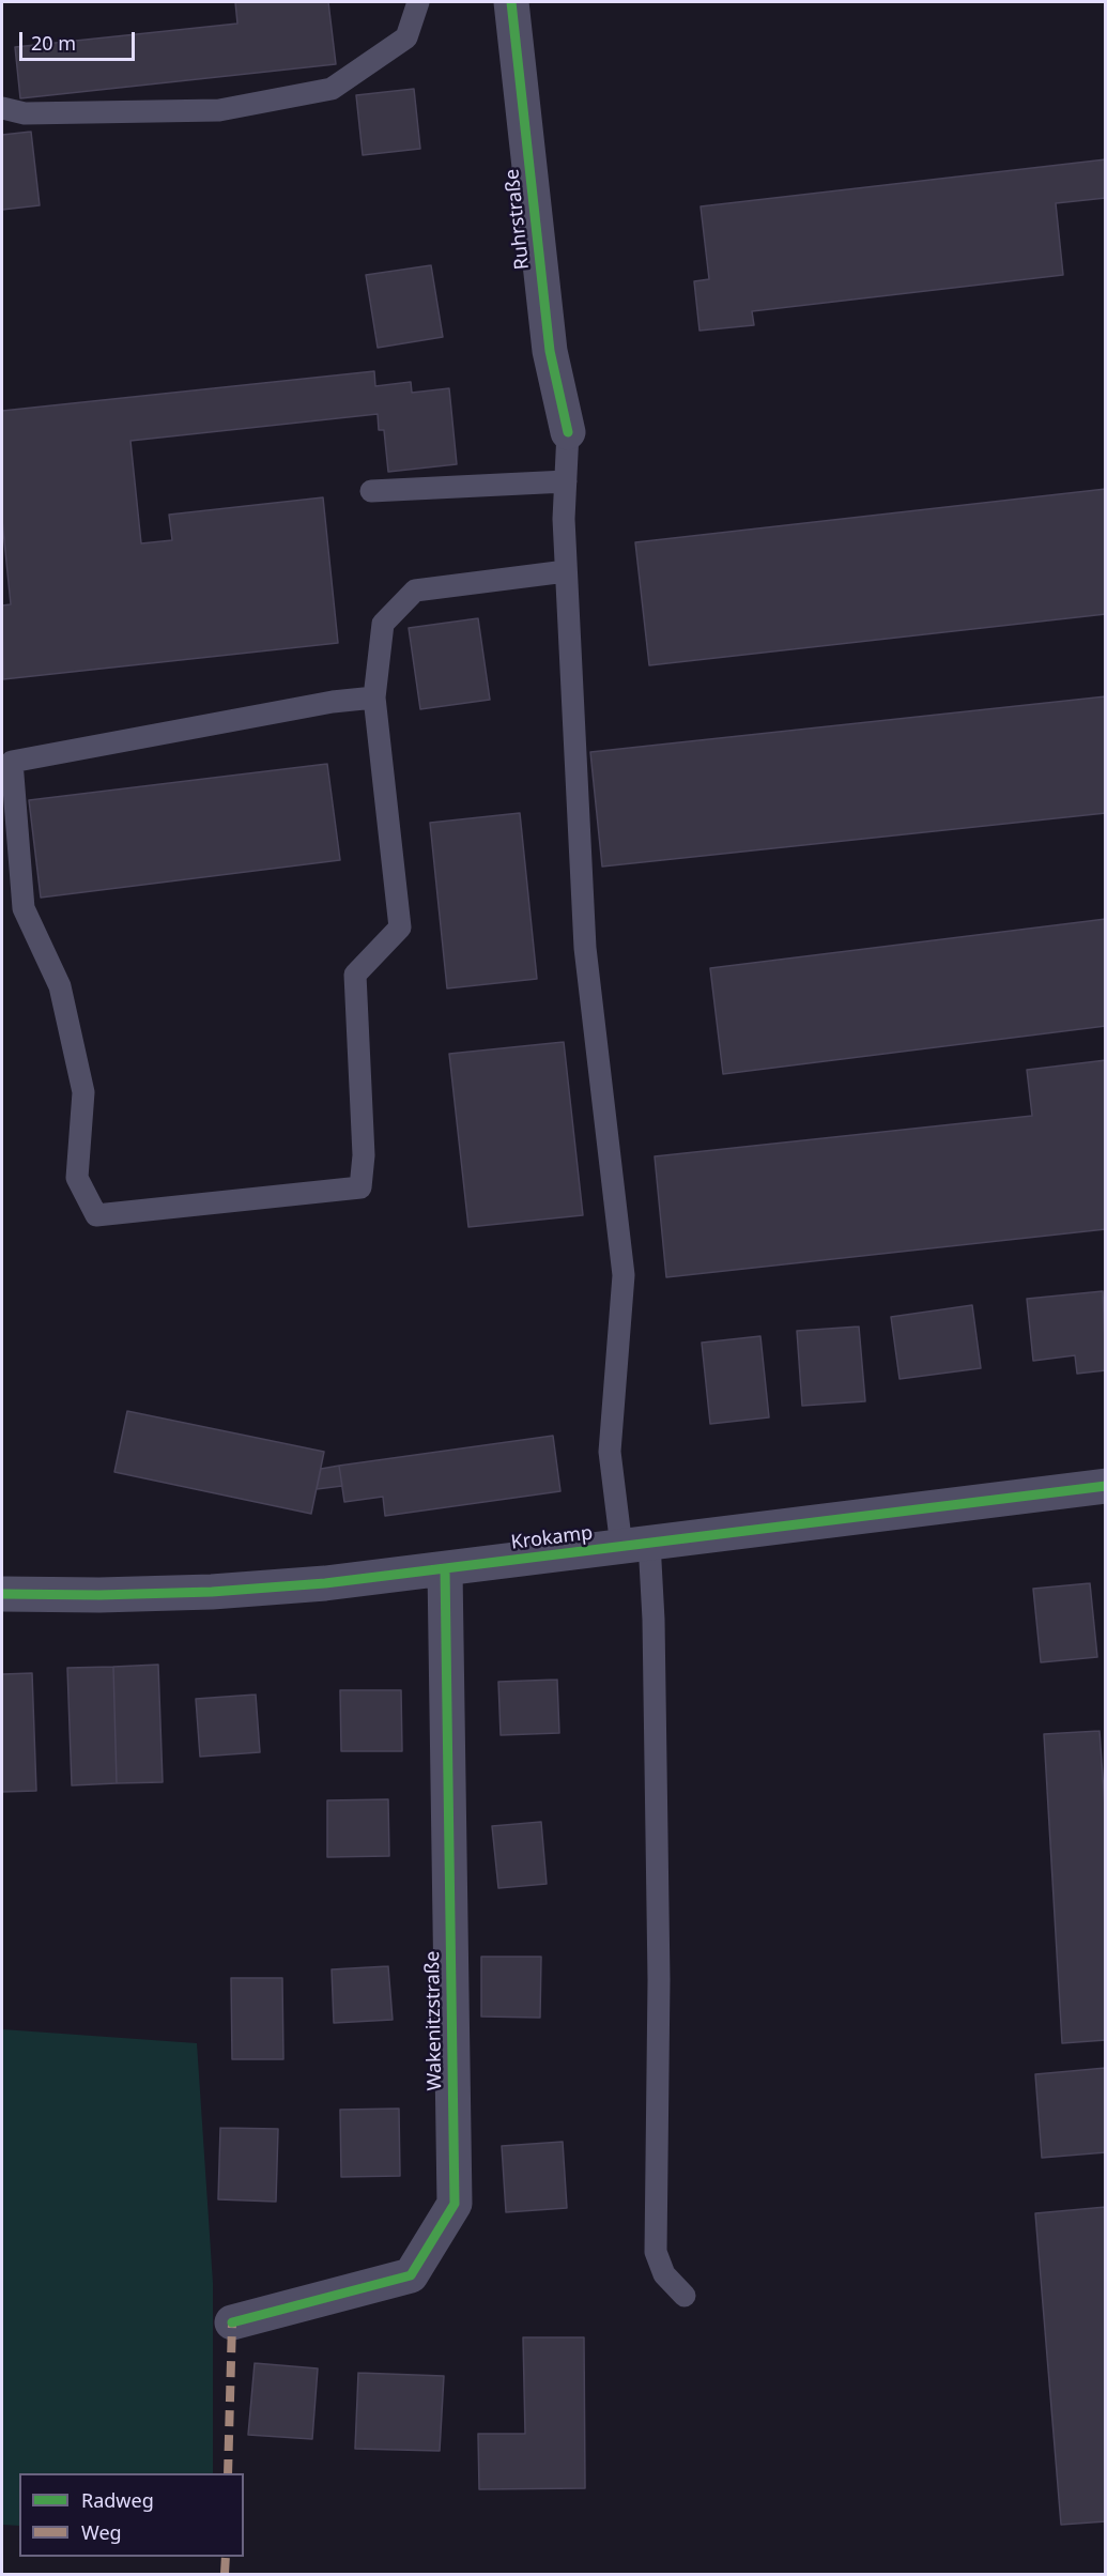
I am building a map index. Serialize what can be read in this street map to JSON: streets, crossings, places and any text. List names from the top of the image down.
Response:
{
  "streets": {
    "street": ["Ruhrstraße", "Krokamp", "Wakenitzstraße"]
  },
  "crossings": [
    ["Krokamp", "Wakenitzstraße"]
  ],
  "legend": ["Radweg", "Weg"],
  "scale_bar": "20 m"
}
